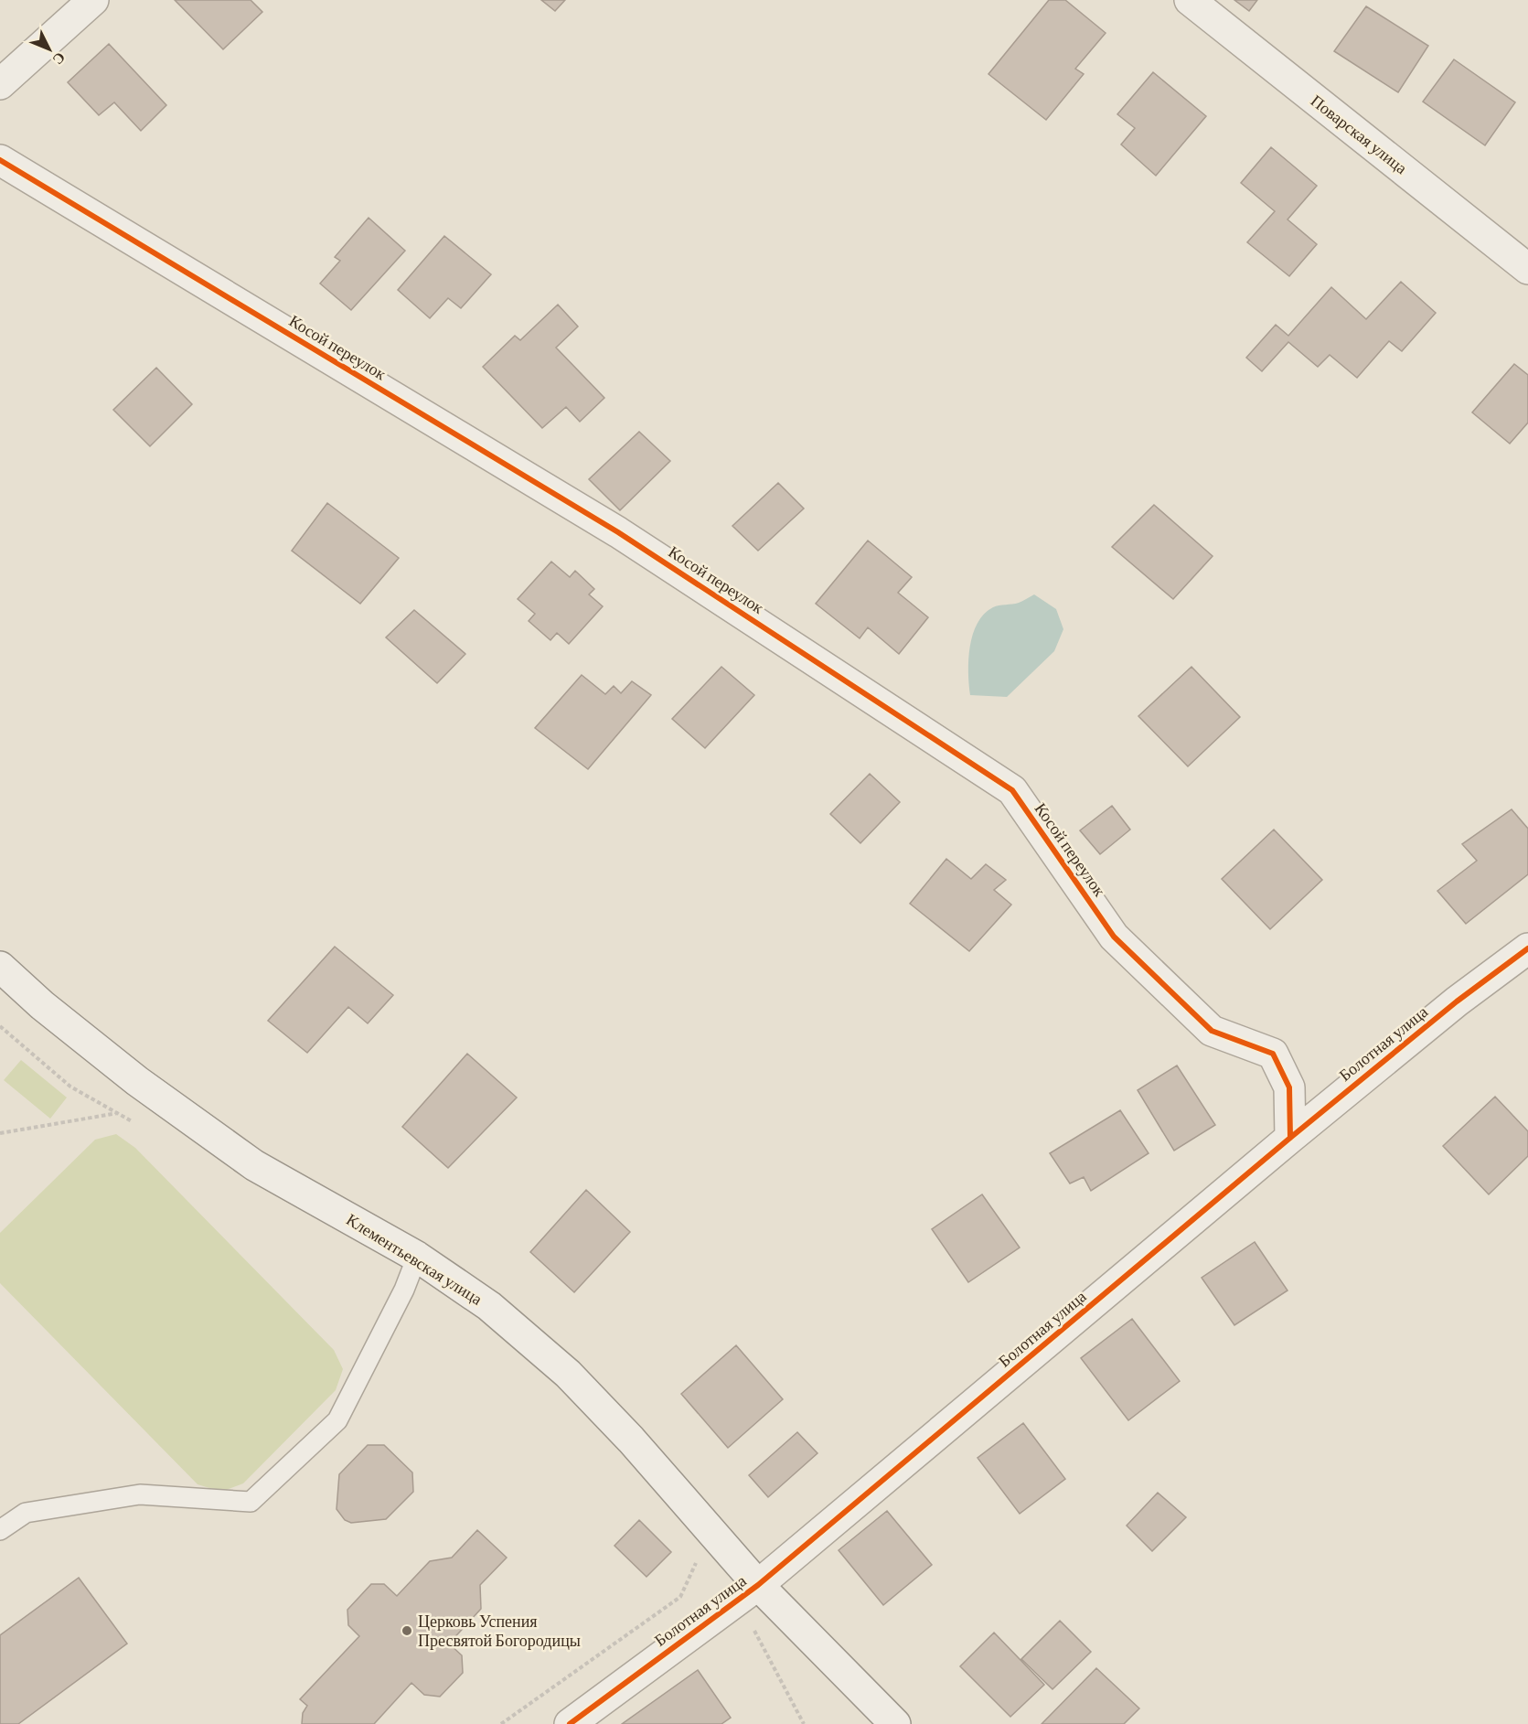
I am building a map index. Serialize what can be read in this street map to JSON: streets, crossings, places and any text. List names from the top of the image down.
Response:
{
  "streets": {
    "street": [
      "Поварская улица",
      "Косой переулок",
      "Болотная улица",
      "Клементьевская улица"
    ]
  },
  "crossings": [
    ["Косой переулок", "Болотная улица"],
    ["Болотная улица", "Клементьевская улица"]
  ],
  "places": ["Церковь Успения Пресвятой Богородицы"],
  "north": "bottom right"
}
